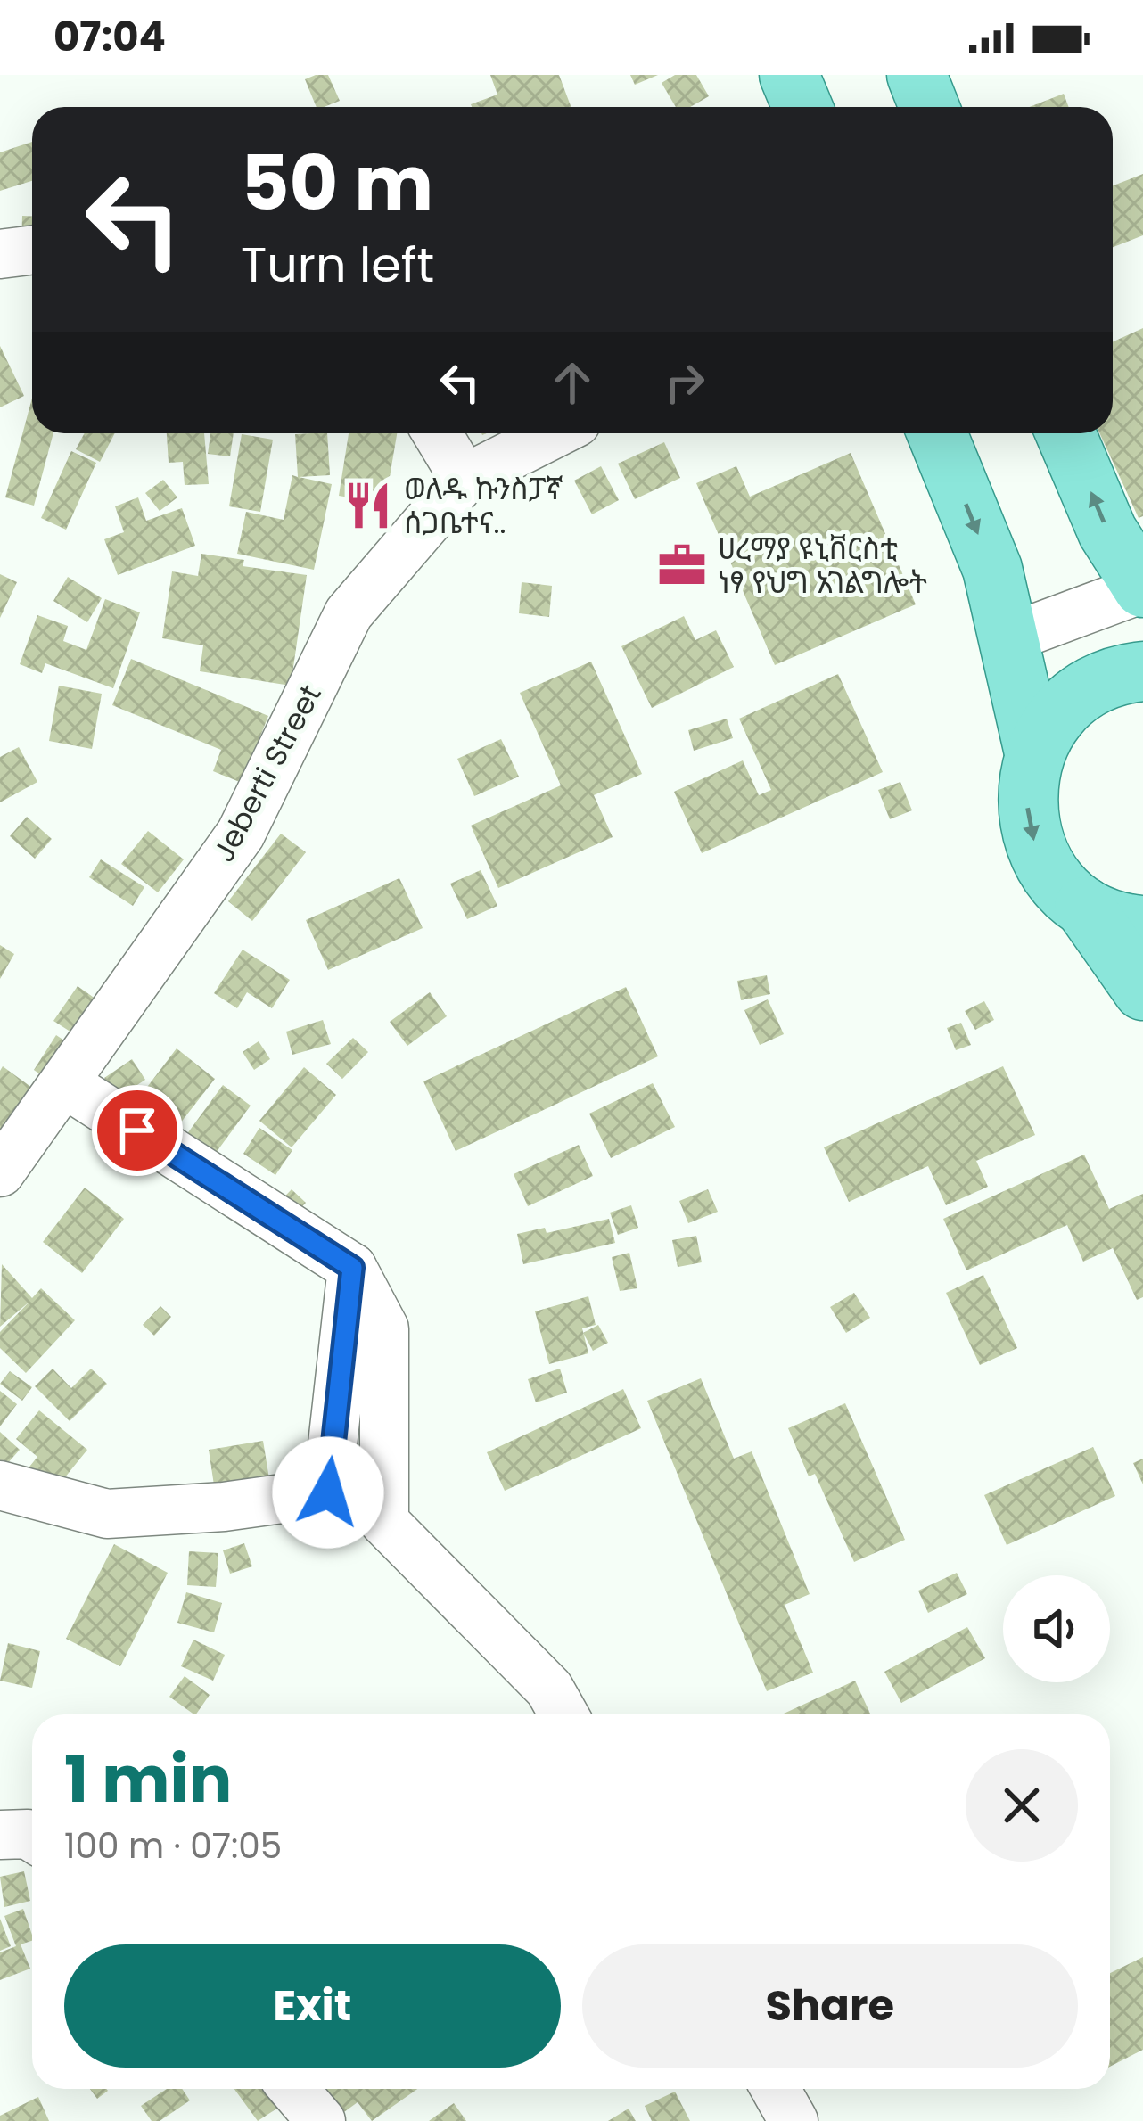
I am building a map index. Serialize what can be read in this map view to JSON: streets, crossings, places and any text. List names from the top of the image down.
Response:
{
  "streets": {
    "street": ["Jeberti Street"]
  },
  "places": {
    "restaurant": ["ወለዱ ኩንስፓኛ ሰጋቤተና.."],
    "office": ["ሀረማያ ዩኒቨርስቲ ነፃ የህግ አገልግሎት"]
  },
  "page": {
    "status": "07:04",
    "turn": ["50 m", "Turn left"],
    "heading": ["1 min", "100 m · 07:05"],
    "buttons": ["Exit", "Share"]
  }
}
